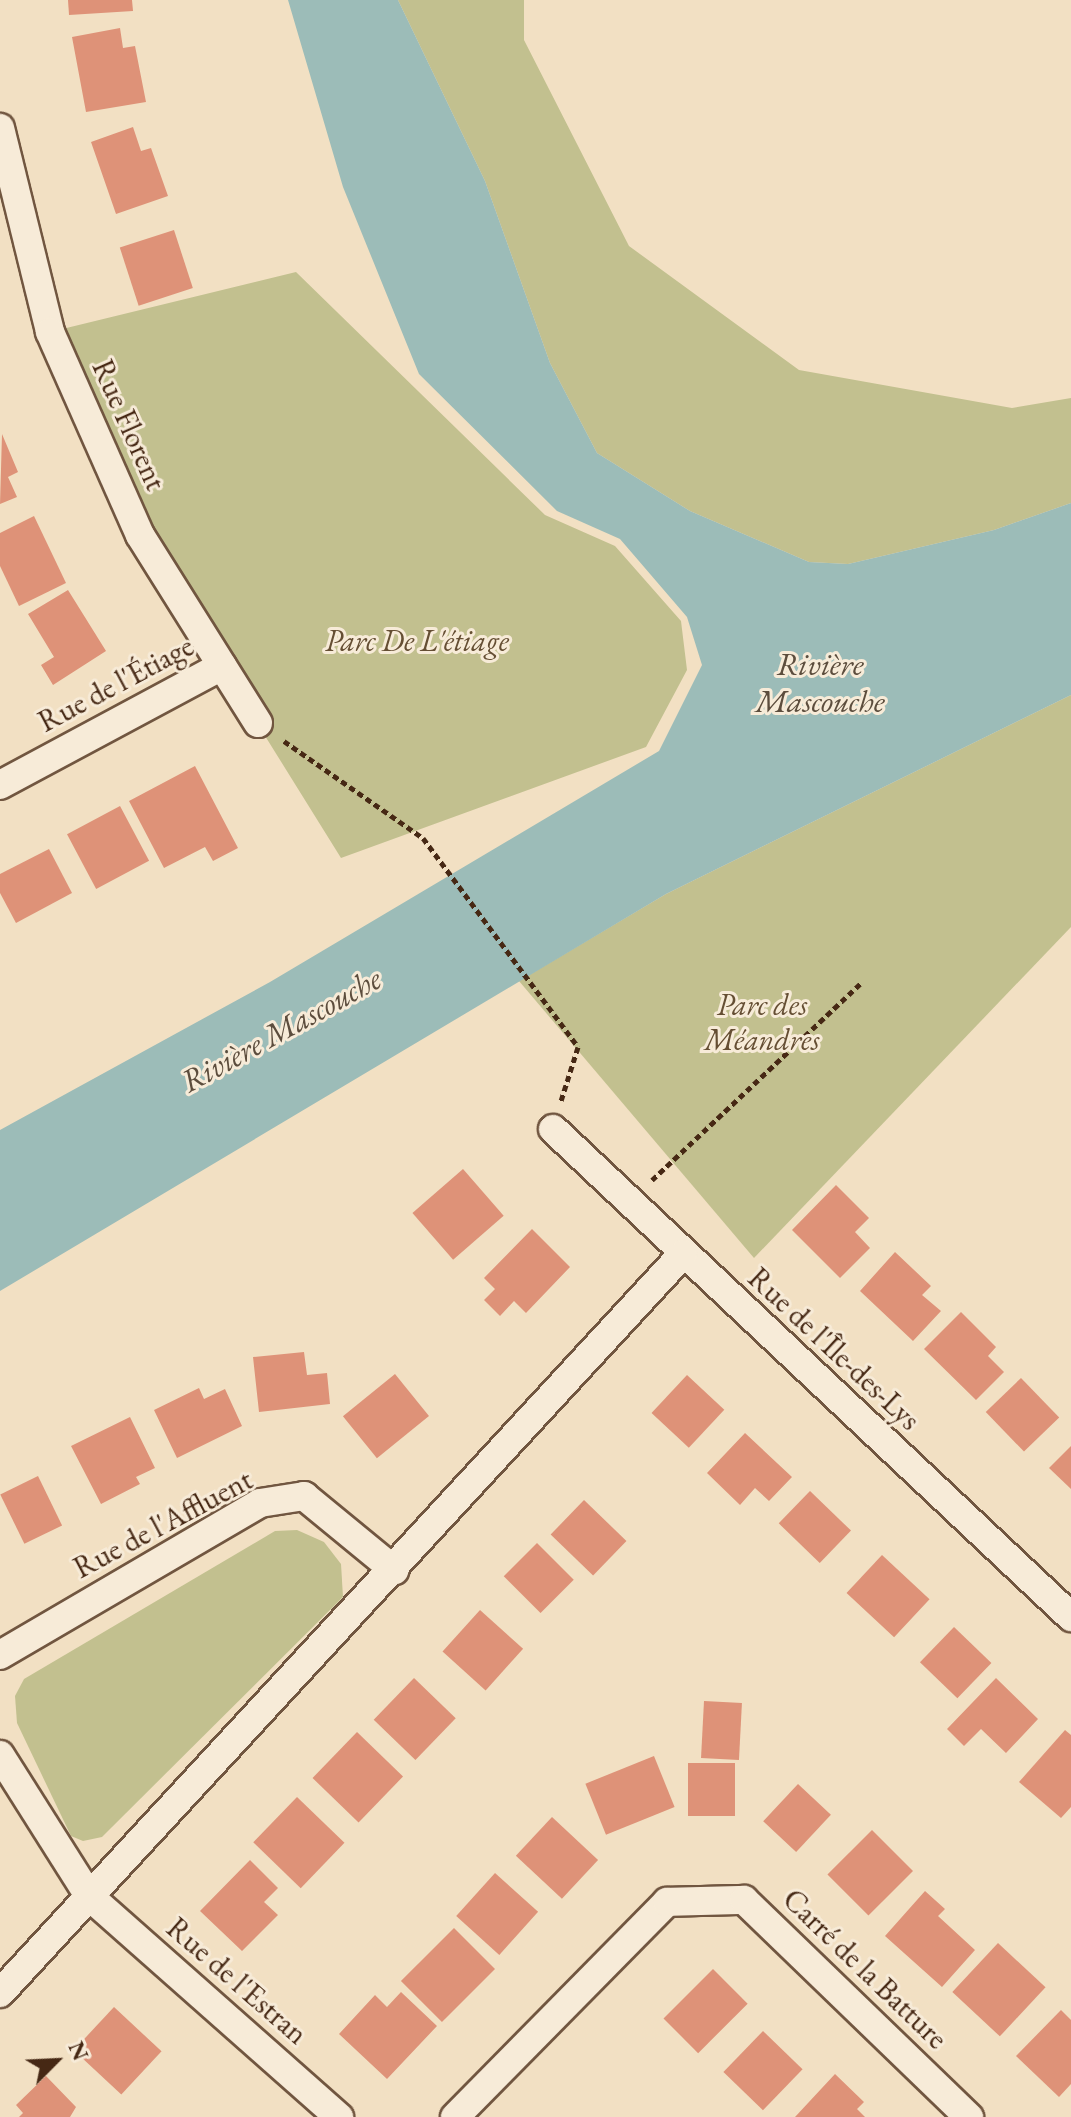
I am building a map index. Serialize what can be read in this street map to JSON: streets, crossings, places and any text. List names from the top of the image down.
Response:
{
  "streets": {
    "street": [
      "Rue Florent",
      "Rue de l'Étiage",
      "Rue de l'Île-des-Lys",
      "Rue de l'Affluent",
      "Carré de la Batture",
      "Rue de l'Estran"
    ]
  },
  "crossings": [
    ["Rue Florent", "Rue de l'Étiage"]
  ],
  "water": ["Rivière Mascouche"],
  "parks": ["Parc De L'étiage", "Parc des Méandres"],
  "north": "top right"
}
